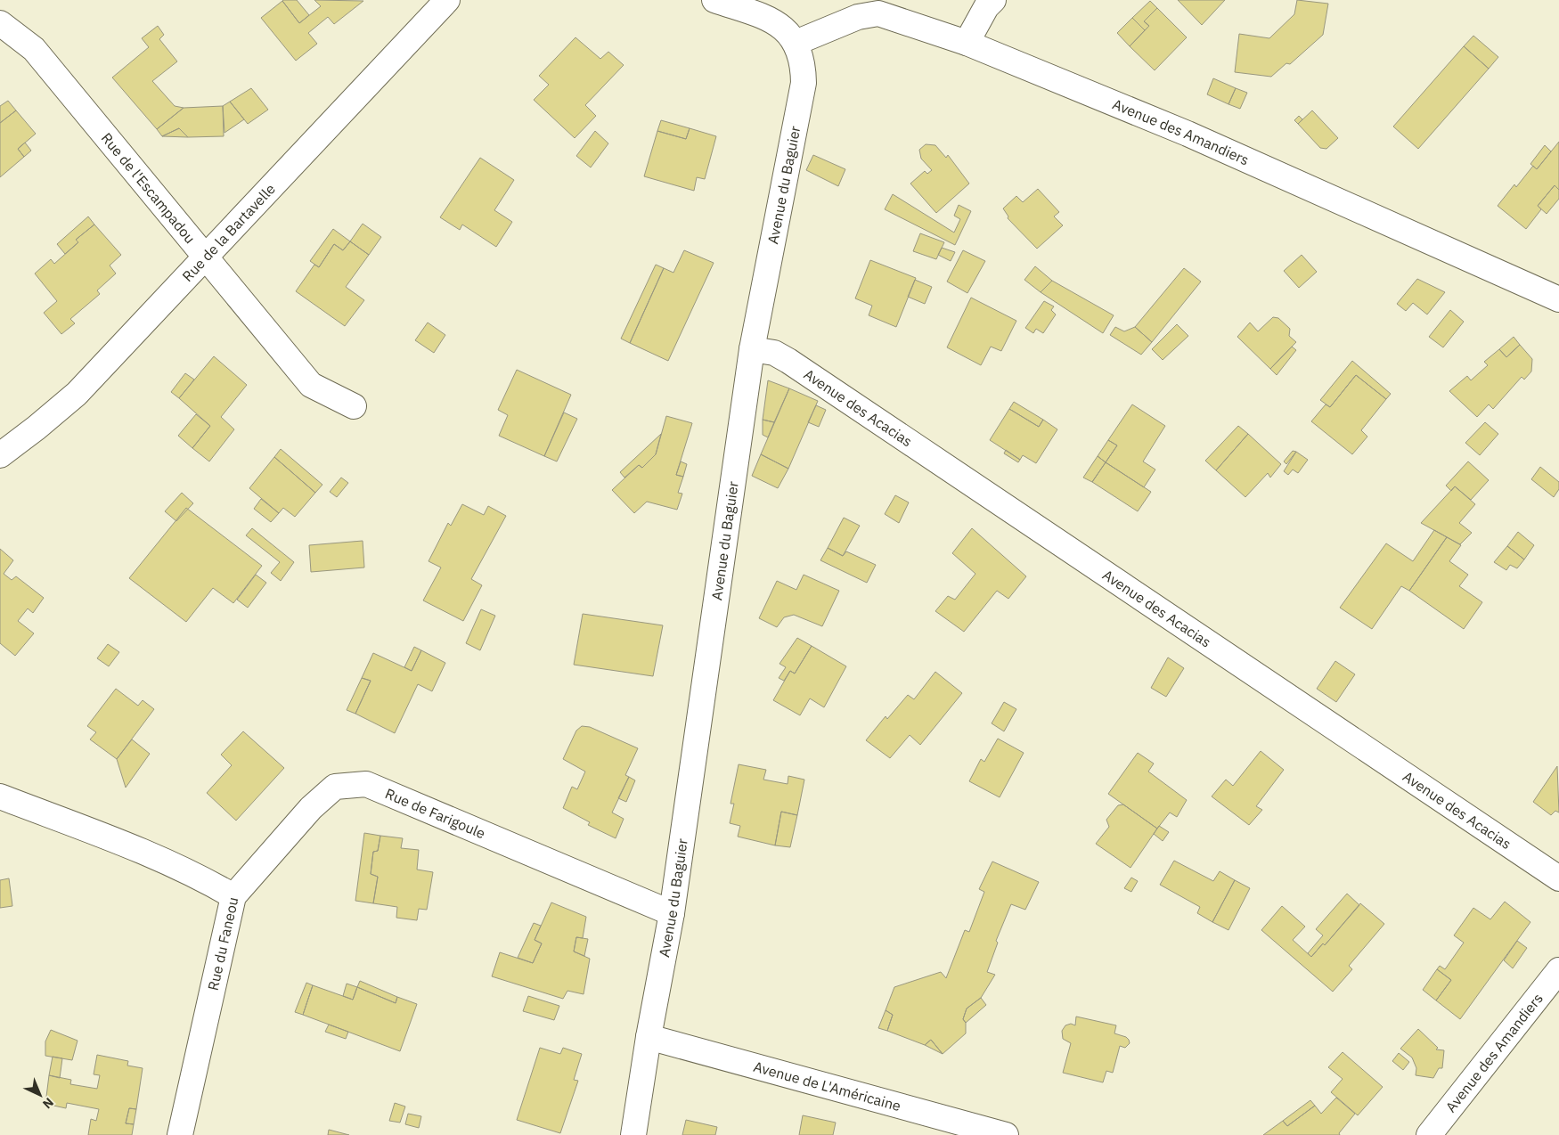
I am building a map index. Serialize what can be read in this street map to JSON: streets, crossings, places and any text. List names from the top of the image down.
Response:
{
  "streets": {
    "street": [
      "Avenue des Amandiers",
      "Avenue du Baguier",
      "Rue de l'Escampadou",
      "Rue de la Bartavelle",
      "Avenue des Acacias",
      "Rue de Farigoule",
      "Rue du Faneou",
      "Avenue de L'Américaine"
    ]
  },
  "crossings": [
    ["Avenue des Amandiers", "Avenue du Baguier"],
    ["Avenue du Baguier", "Avenue des Acacias"],
    ["Avenue du Baguier", "Rue de Farigoule"],
    ["Avenue du Baguier", "Avenue de L'Américaine"],
    ["Rue de l'Escampadou", "Rue de la Bartavelle"],
    ["Rue de Farigoule", "Rue du Faneou"]
  ],
  "north": "bottom right"
}
